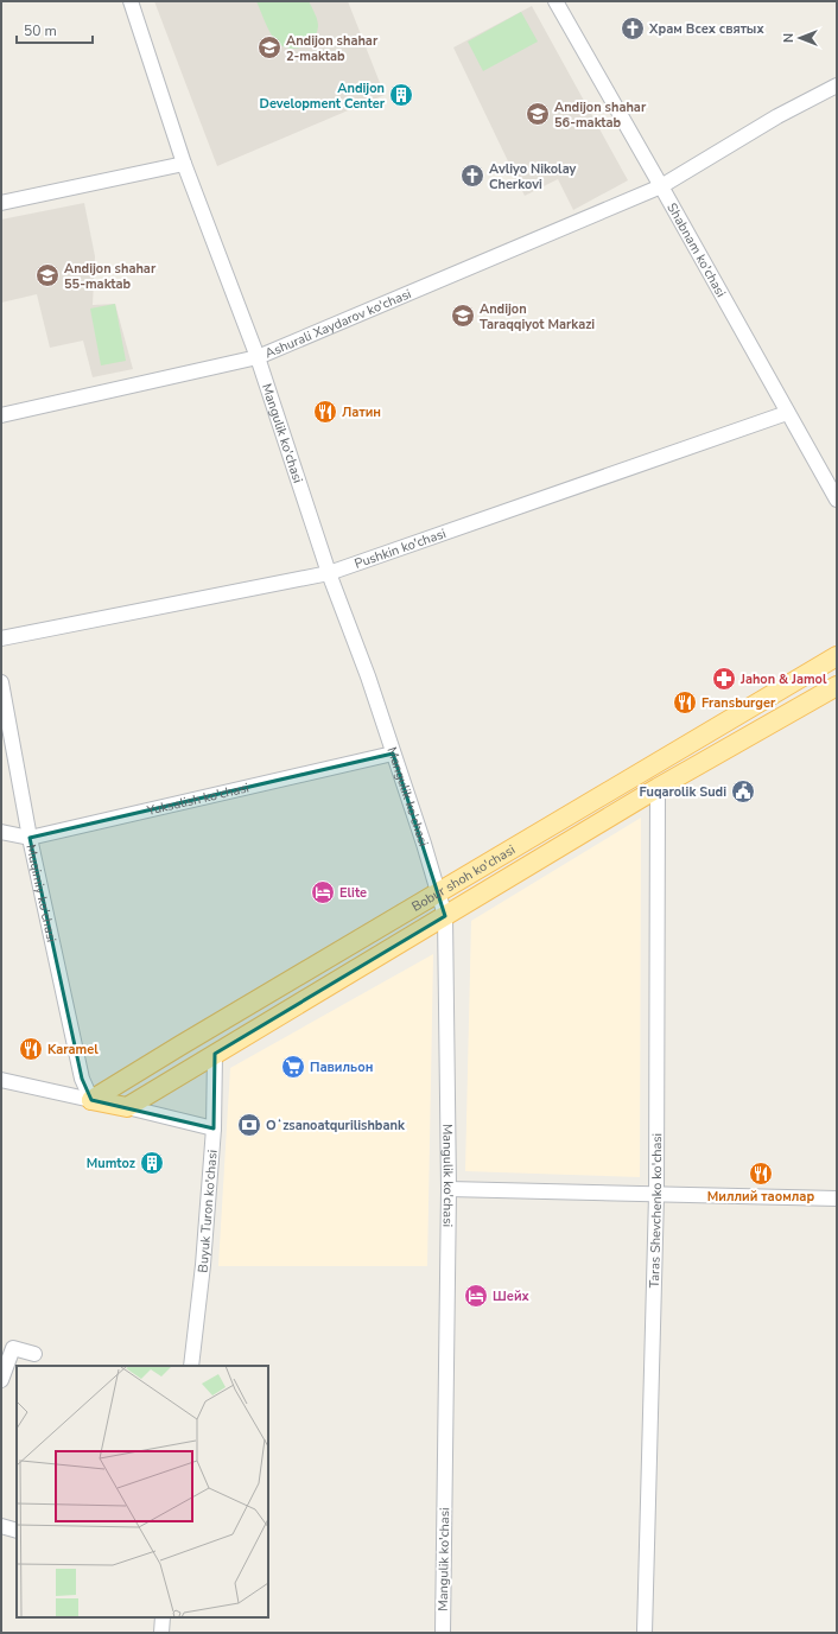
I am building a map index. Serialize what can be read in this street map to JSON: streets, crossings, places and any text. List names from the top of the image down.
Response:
{
  "streets": {
    "main road": ["Bobur shoh ko'chasi"],
    "street": [
      "Shabnam ko'chasi",
      "Ashurali Xaydarov ko'chasi",
      "Mangulik ko'chasi",
      "Pushkin ko'chasi",
      "Yuksalish ko'chasi",
      "Muqimiy ko'chasi",
      "Buyuk Turon ko'chasi",
      "Taras Shevchenko ko'chasi"
    ]
  },
  "crossings": [
    ["Shabnam ko'chasi", "Ashurali Xaydarov ko'chasi"],
    ["Shabnam ko'chasi", "Pushkin ko'chasi"],
    ["Ashurali Xaydarov ko'chasi", "Mangulik ko'chasi"],
    ["Mangulik ko'chasi", "Pushkin ko'chasi"],
    ["Mangulik ko'chasi", "Yuksalish ko'chasi"],
    ["Mangulik ko'chasi", "Bobur shoh ko'chasi"],
    ["Yuksalish ko'chasi", "Muqimiy ko'chasi"],
    ["Bobur shoh ko'chasi", "Muqimiy ko'chasi"],
    ["Bobur shoh ko'chasi", "Buyuk Turon ko'chasi"],
    ["Bobur shoh ko'chasi", "Taras Shevchenko ko'chasi"]
  ],
  "places": {
    "church": ["Храм Всех святых", "Avliyo Nikolay Cherkovi"],
    "school or university": [
      "Andijon shahar 2-maktab",
      "Andijon shahar 56-maktab",
      "Andijon shahar 55-maktab",
      "Andijon Taraqqiyot Markazi"
    ],
    "building": ["Andijon Development Center", "Mumtoz"],
    "restaurant": [
      "Латин",
      "Fransburger",
      "Karamel",
      "Миллий таомлар"
    ],
    "pharmacy": ["Jahon & Jamol"],
    "public building": ["Fuqarolik Sudi"],
    "hotel": ["Elite", "Шейх"],
    "supermarket": ["Павильон"],
    "bank": ["Oʻzsanoatqurilishbank"]
  },
  "scale_bar": "50 m",
  "north": "left"
}
